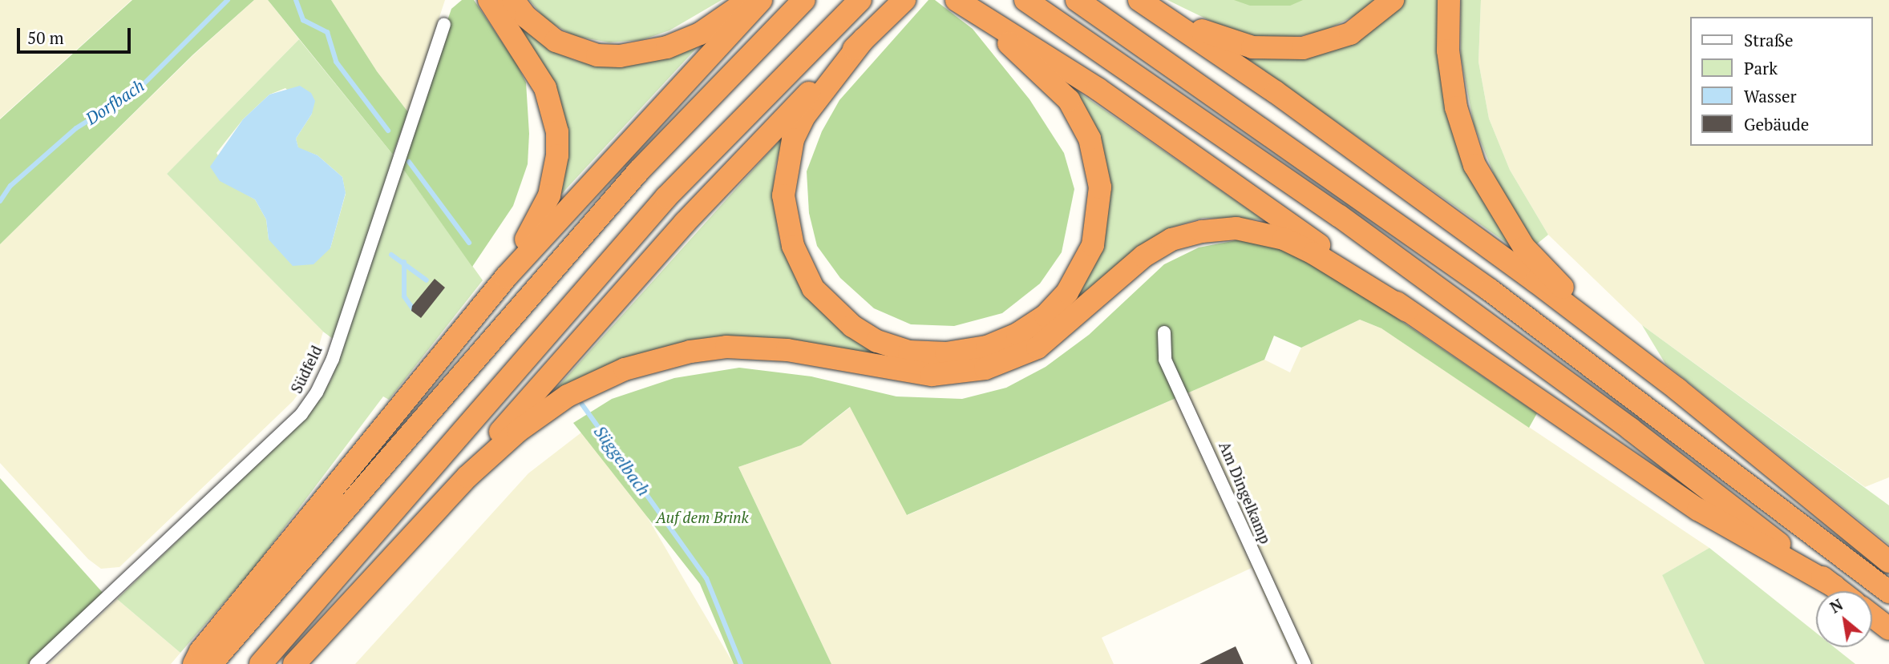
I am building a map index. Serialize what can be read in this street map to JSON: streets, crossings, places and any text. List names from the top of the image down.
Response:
{
  "streets": {
    "street": ["Südfeld", "Am Dingelkamp"]
  },
  "water": ["Dorfbach", "Süggelbach"],
  "parks": ["Auf dem Brink"],
  "legend": [
    "Straße",
    "Park",
    "Wasser",
    "Gebäude"
  ],
  "scale_bar": "50 m",
  "north": "top left"
}
